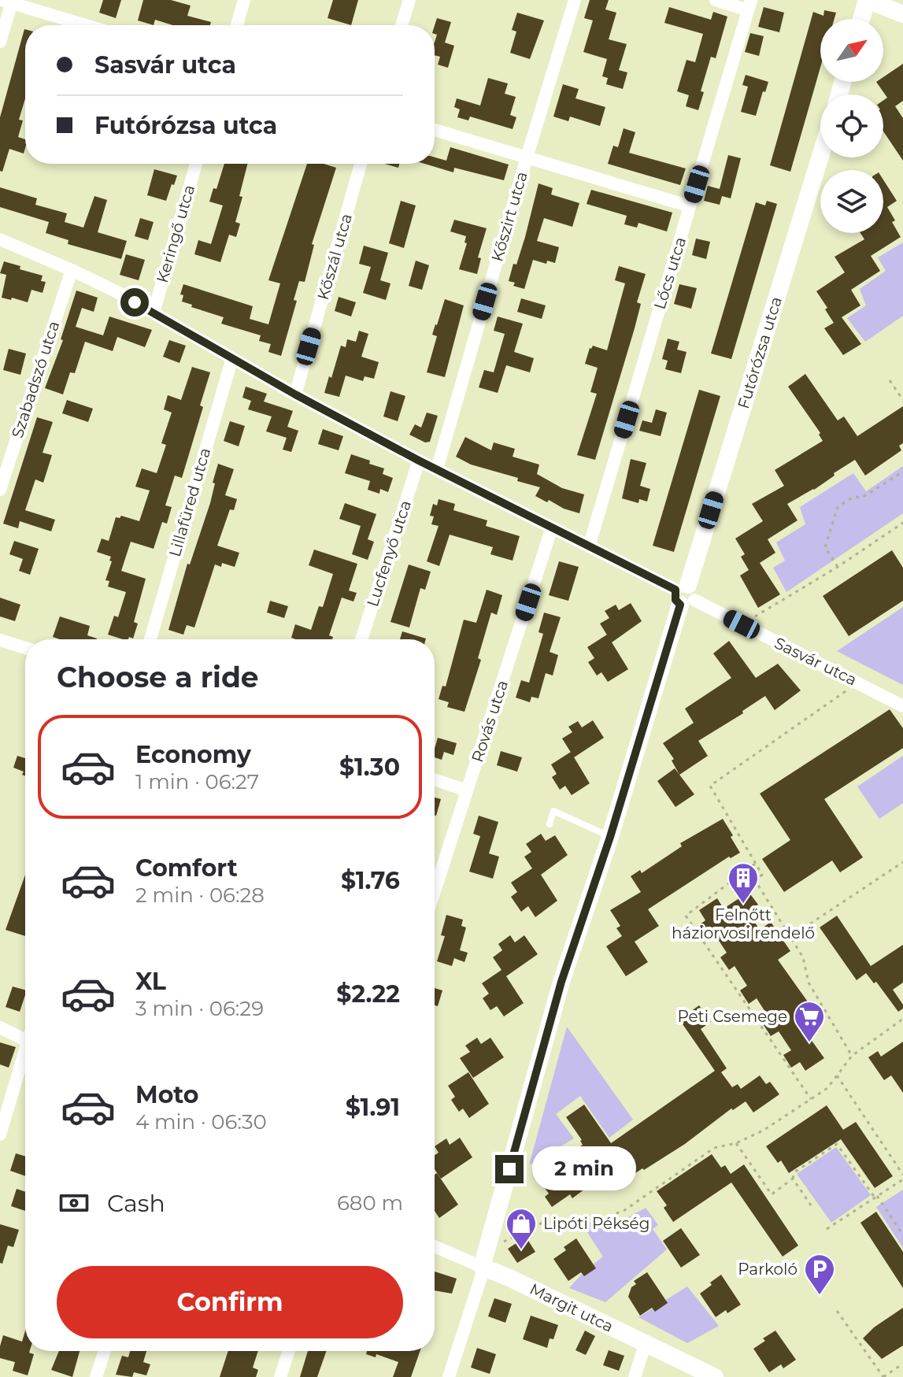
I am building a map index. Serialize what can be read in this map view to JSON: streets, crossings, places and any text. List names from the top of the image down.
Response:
{
  "streets": {
    "street": [
      "Kőszirt utca",
      "Keringő utca",
      "Kőszál utca",
      "Lőcs utca",
      "Futórózsa utca",
      "Szabadszó utca",
      "Lillafüred utca",
      "Lucfenyő utca",
      "Sasvár utca",
      "Rovás utca",
      "Margit utca"
    ]
  },
  "crossings": [
    ["Kőszirt utca", "Sasvár utca"],
    ["Keringő utca", "Sasvár utca"],
    ["Kőszál utca", "Sasvár utca"],
    ["Lőcs utca", "Sasvár utca"],
    ["Futórózsa utca", "Sasvár utca"],
    ["Futórózsa utca", "Margit utca"],
    ["Szabadszó utca", "Sasvár utca"],
    ["Lillafüred utca", "Sasvár utca"],
    ["Lucfenyő utca", "Sasvár utca"],
    ["Sasvár utca", "Rovás utca"]
  ],
  "places": {
    "building": ["Felnőtt háziorvosi rendelő"],
    "supermarket": ["Peti Csemege"],
    "shop": ["Lipóti Pékség"],
    "parking": ["Parkoló"]
  },
  "north": "top right",
  "page": {
    "banner": ["Sasvár utca", "Futórózsa utca"],
    "heading": "Choose a ride",
    "list": [
      {
        "name": "Economy",
        "note": "1 min · 06:27",
        "value": "$1.30"
      },
      {
        "name": "Comfort",
        "note": "2 min · 06:28",
        "value": "$1.76"
      },
      {
        "name": "XL",
        "note": "3 min · 06:29",
        "value": "$2.22"
      },
      {
        "name": "Moto",
        "note": "4 min · 06:30",
        "value": "$1.91"
      }
    ],
    "bubble": "2 min",
    "pay": ["Cash", "680 m"],
    "buttons": "Confirm"
  }
}
